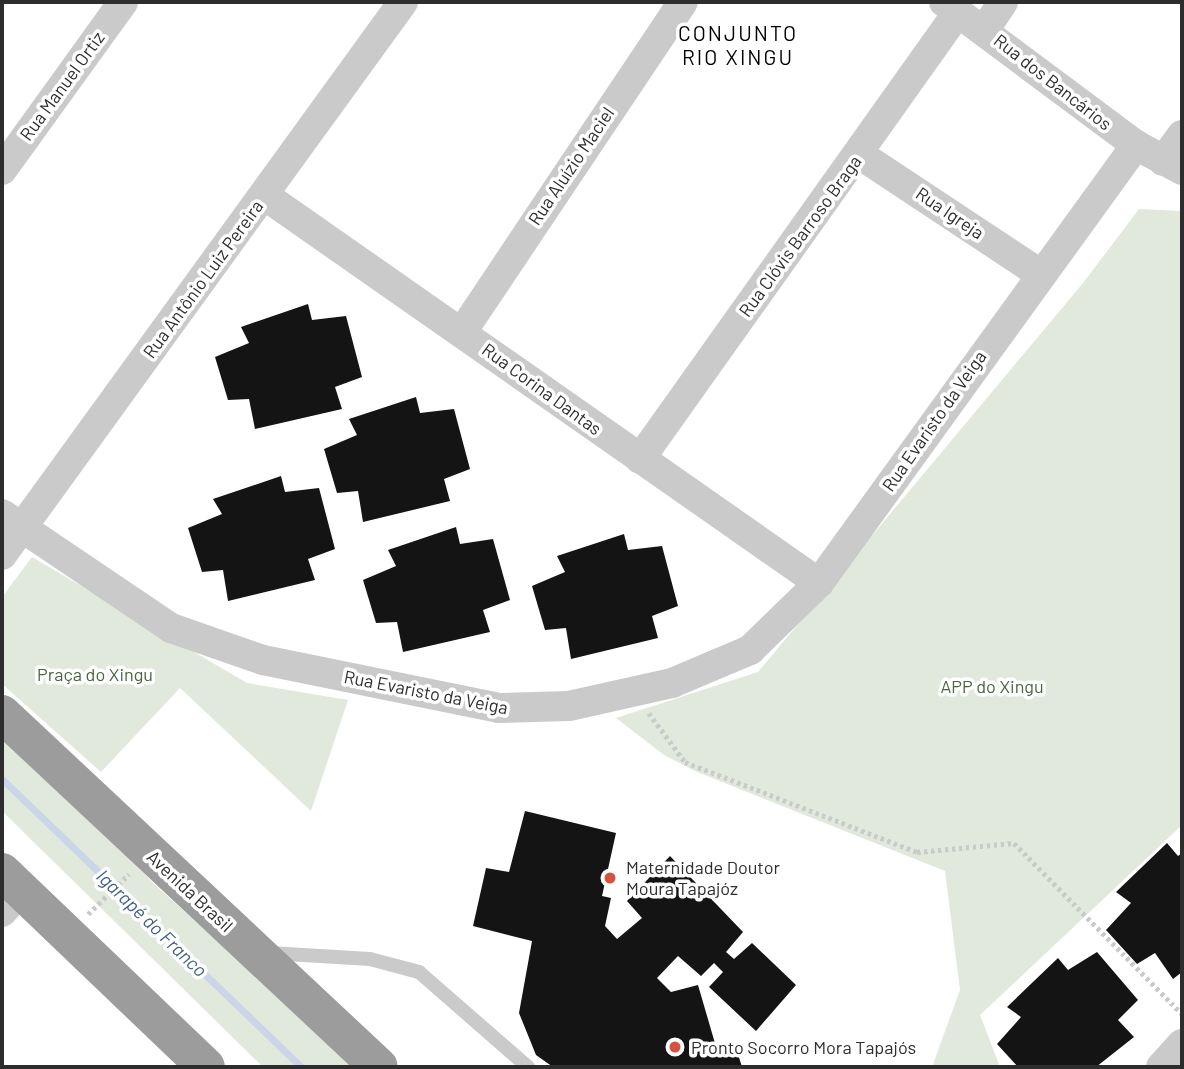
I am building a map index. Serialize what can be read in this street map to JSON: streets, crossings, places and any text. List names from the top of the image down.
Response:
{
  "streets": {
    "highway": ["Avenida Brasil"],
    "street": [
      "Rua dos Bancários",
      "Rua Manuel Ortiz",
      "Rua Aluízio Maciel",
      "Rua Igreja",
      "Rua Clóvis Barroso Braga",
      "Rua Antônio Luiz Pereira",
      "Rua Corina Dantas",
      "Rua Evaristo da Veiga"
    ]
  },
  "crossings": [
    ["Rua dos Bancários", "Rua Clóvis Barroso Braga"],
    ["Rua dos Bancários", "Rua Evaristo da Veiga"],
    ["Rua Aluízio Maciel", "Rua Corina Dantas"],
    ["Rua Igreja", "Rua Clóvis Barroso Braga"],
    ["Rua Igreja", "Rua Evaristo da Veiga"],
    ["Rua Clóvis Barroso Braga", "Rua Corina Dantas"],
    ["Rua Antônio Luiz Pereira", "Rua Corina Dantas"],
    ["Rua Antônio Luiz Pereira", "Rua Evaristo da Veiga"],
    ["Rua Corina Dantas", "Rua Evaristo da Veiga"]
  ],
  "districts": ["CONJUNTO RIO XINGU"],
  "water": ["Igarapé do Franco"],
  "parks": ["Praça do Xingu", "APP do Xingu"],
  "places": ["Maternidade Doutor Moura Tapajóz", "Pronto Socorro Mora Tapajós"]
}
